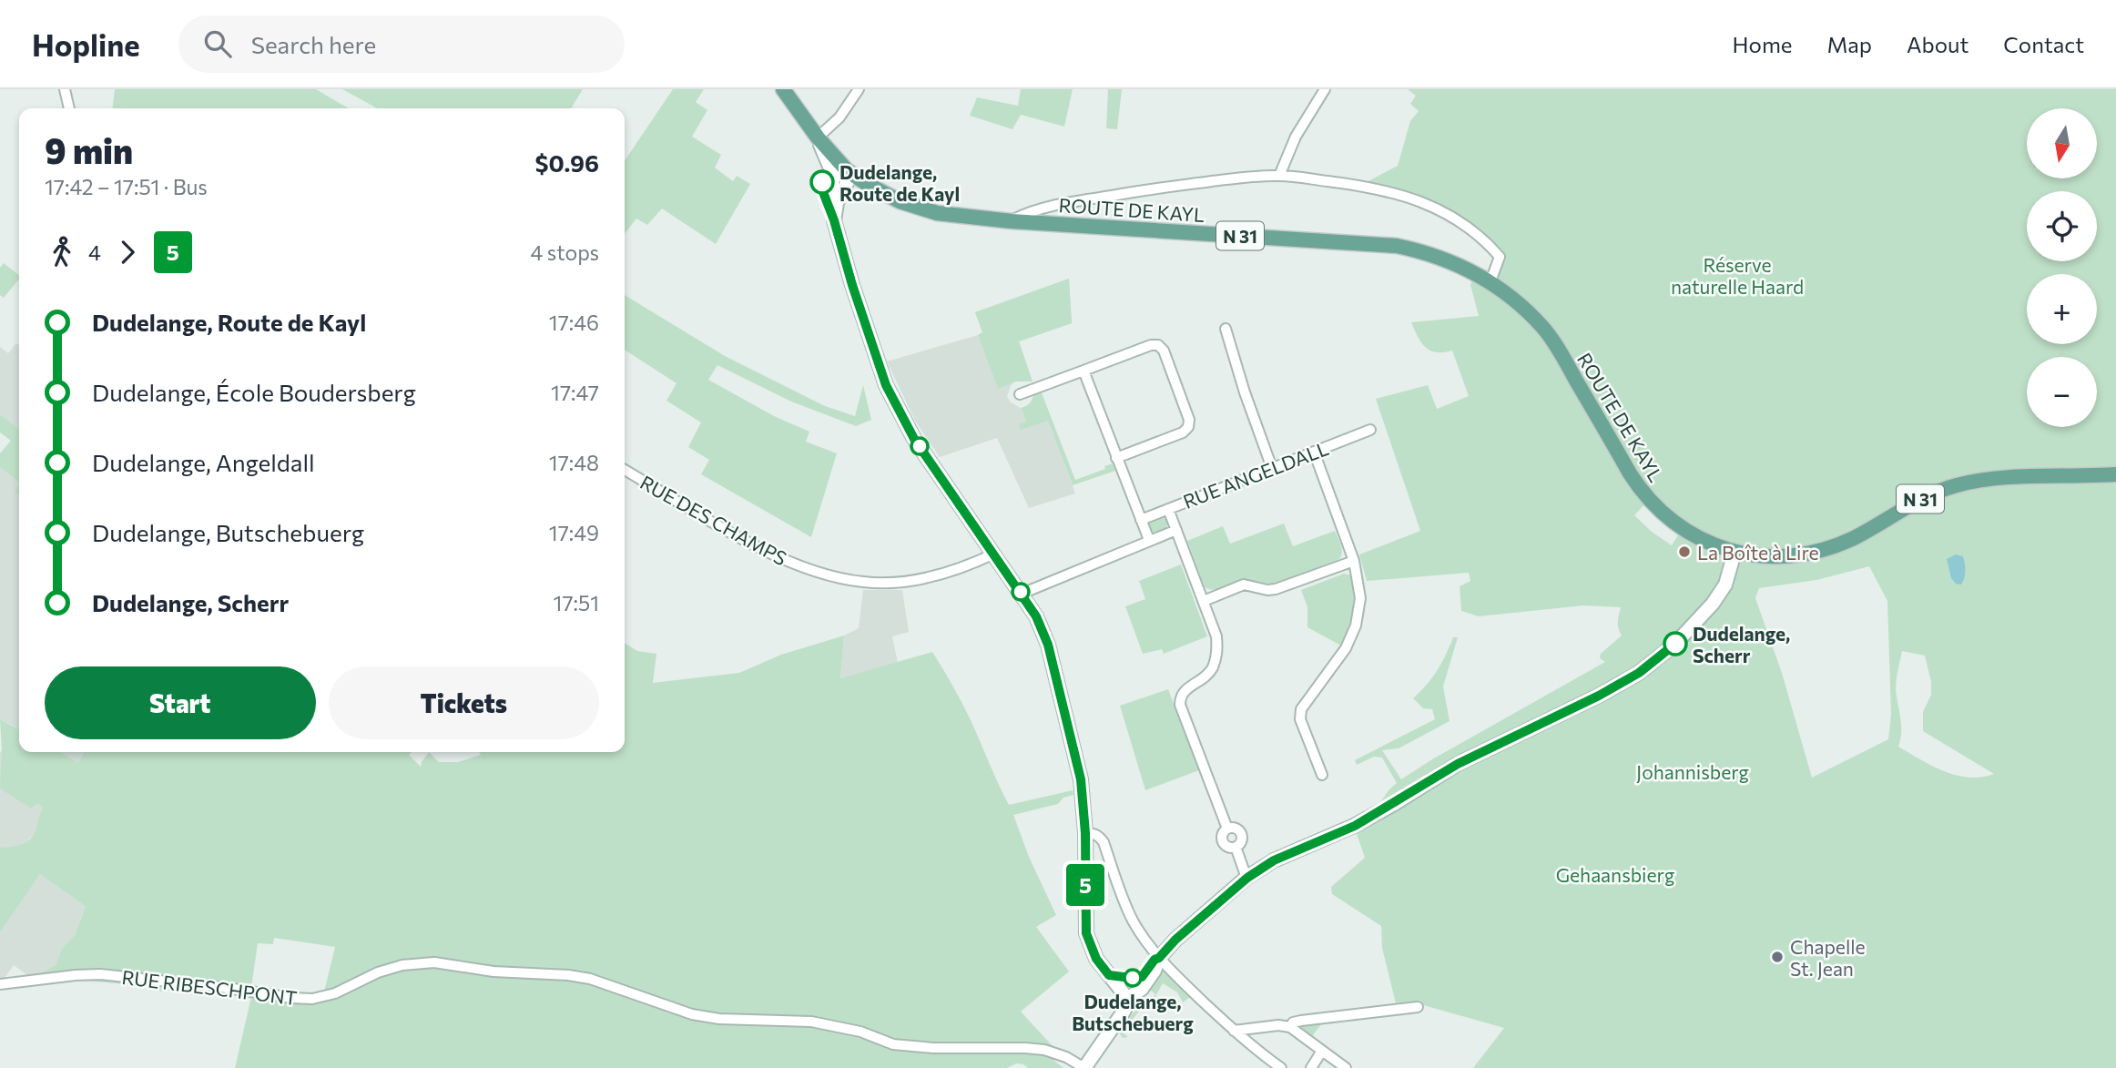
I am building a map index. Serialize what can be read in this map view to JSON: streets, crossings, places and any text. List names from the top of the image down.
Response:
{
  "streets": {
    "main road": ["ROUTE DE KAYL", "N 31"],
    "street": ["RUE ANGELDALL", "RUE DES CHAMPS", "RUE RIBESCHPONT"]
  },
  "crossings": [
    ["ROUTE DE KAYL", "N 31"]
  ],
  "parks": ["Réserve naturelle Haard", "Johannisberg", "Gehaansbierg"],
  "places": [
    "Dudelange, Route de Kayl",
    "La Boîte à Lire",
    "Dudelange, Scherr",
    "Chapelle St. Jean",
    "Dudelange, Butschebuerg"
  ],
  "lines": ["bus line 5"],
  "north": "bottom",
  "page": {
    "header": "Hopline",
    "search": "Search here",
    "nav": [
      "Home",
      "Map",
      "About",
      "Contact"
    ],
    "on_map": "5",
    "map_buttons": ["+", "−"],
    "heading": ["9 min", "17:42 – 17:51 · Bus", "$0.96"],
    "legs": ["4", "5", "4 stops"],
    "list": [
      {
        "name": "Dudelange, Route de Kayl",
        "value": "17:46"
      },
      {
        "name": "Dudelange, École Boudersberg",
        "value": "17:47"
      },
      {
        "name": "Dudelange, Angeldall",
        "value": "17:48"
      },
      {
        "name": "Dudelange, Butschebuerg",
        "value": "17:49"
      },
      {
        "name": "Dudelange, Scherr",
        "value": "17:51"
      }
    ],
    "buttons": ["Start", "Tickets"]
  }
}
